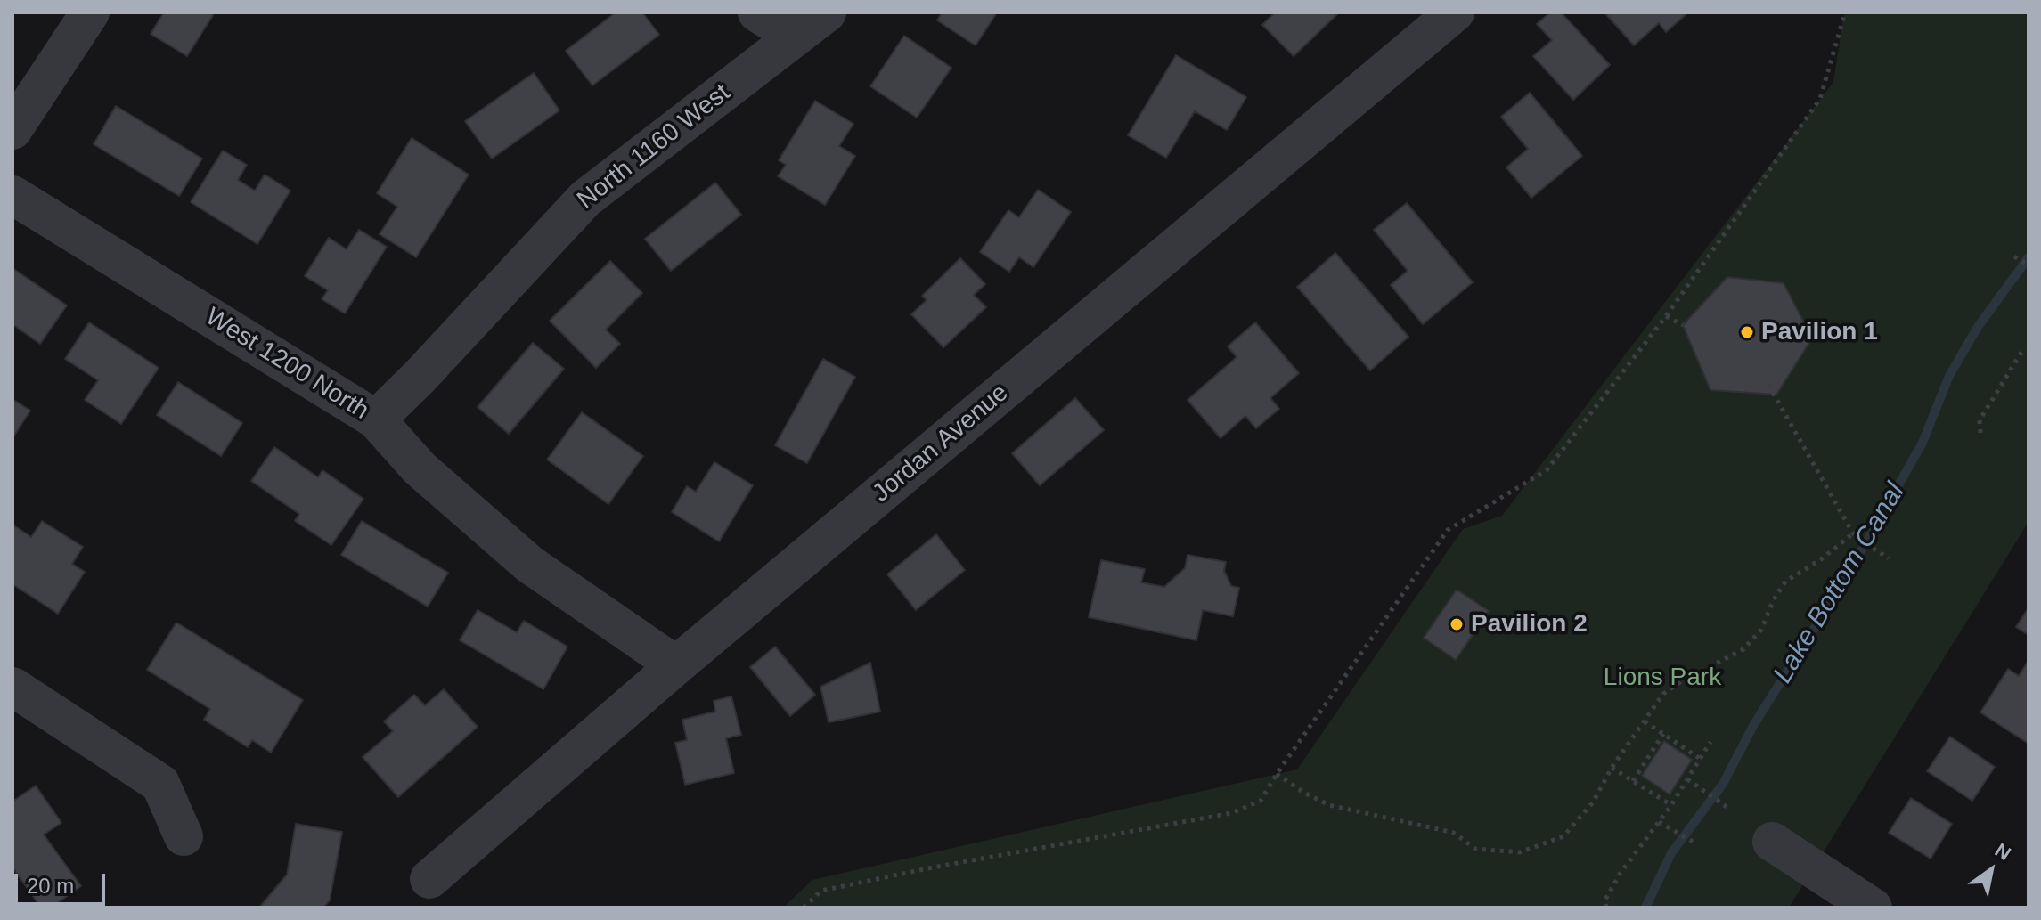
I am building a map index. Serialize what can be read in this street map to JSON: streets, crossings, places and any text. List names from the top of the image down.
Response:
{
  "streets": {
    "street": ["North 1160 West", "West 1200 North", "Jordan Avenue"]
  },
  "crossings": [
    ["North 1160 West", "West 1200 North"],
    ["West 1200 North", "Jordan Avenue"]
  ],
  "water": ["Lake Bottom Canal"],
  "parks": ["Lions Park"],
  "places": ["Pavilion 1", "Pavilion 2"],
  "scale_bar": "20 m",
  "north": "top right"
}
